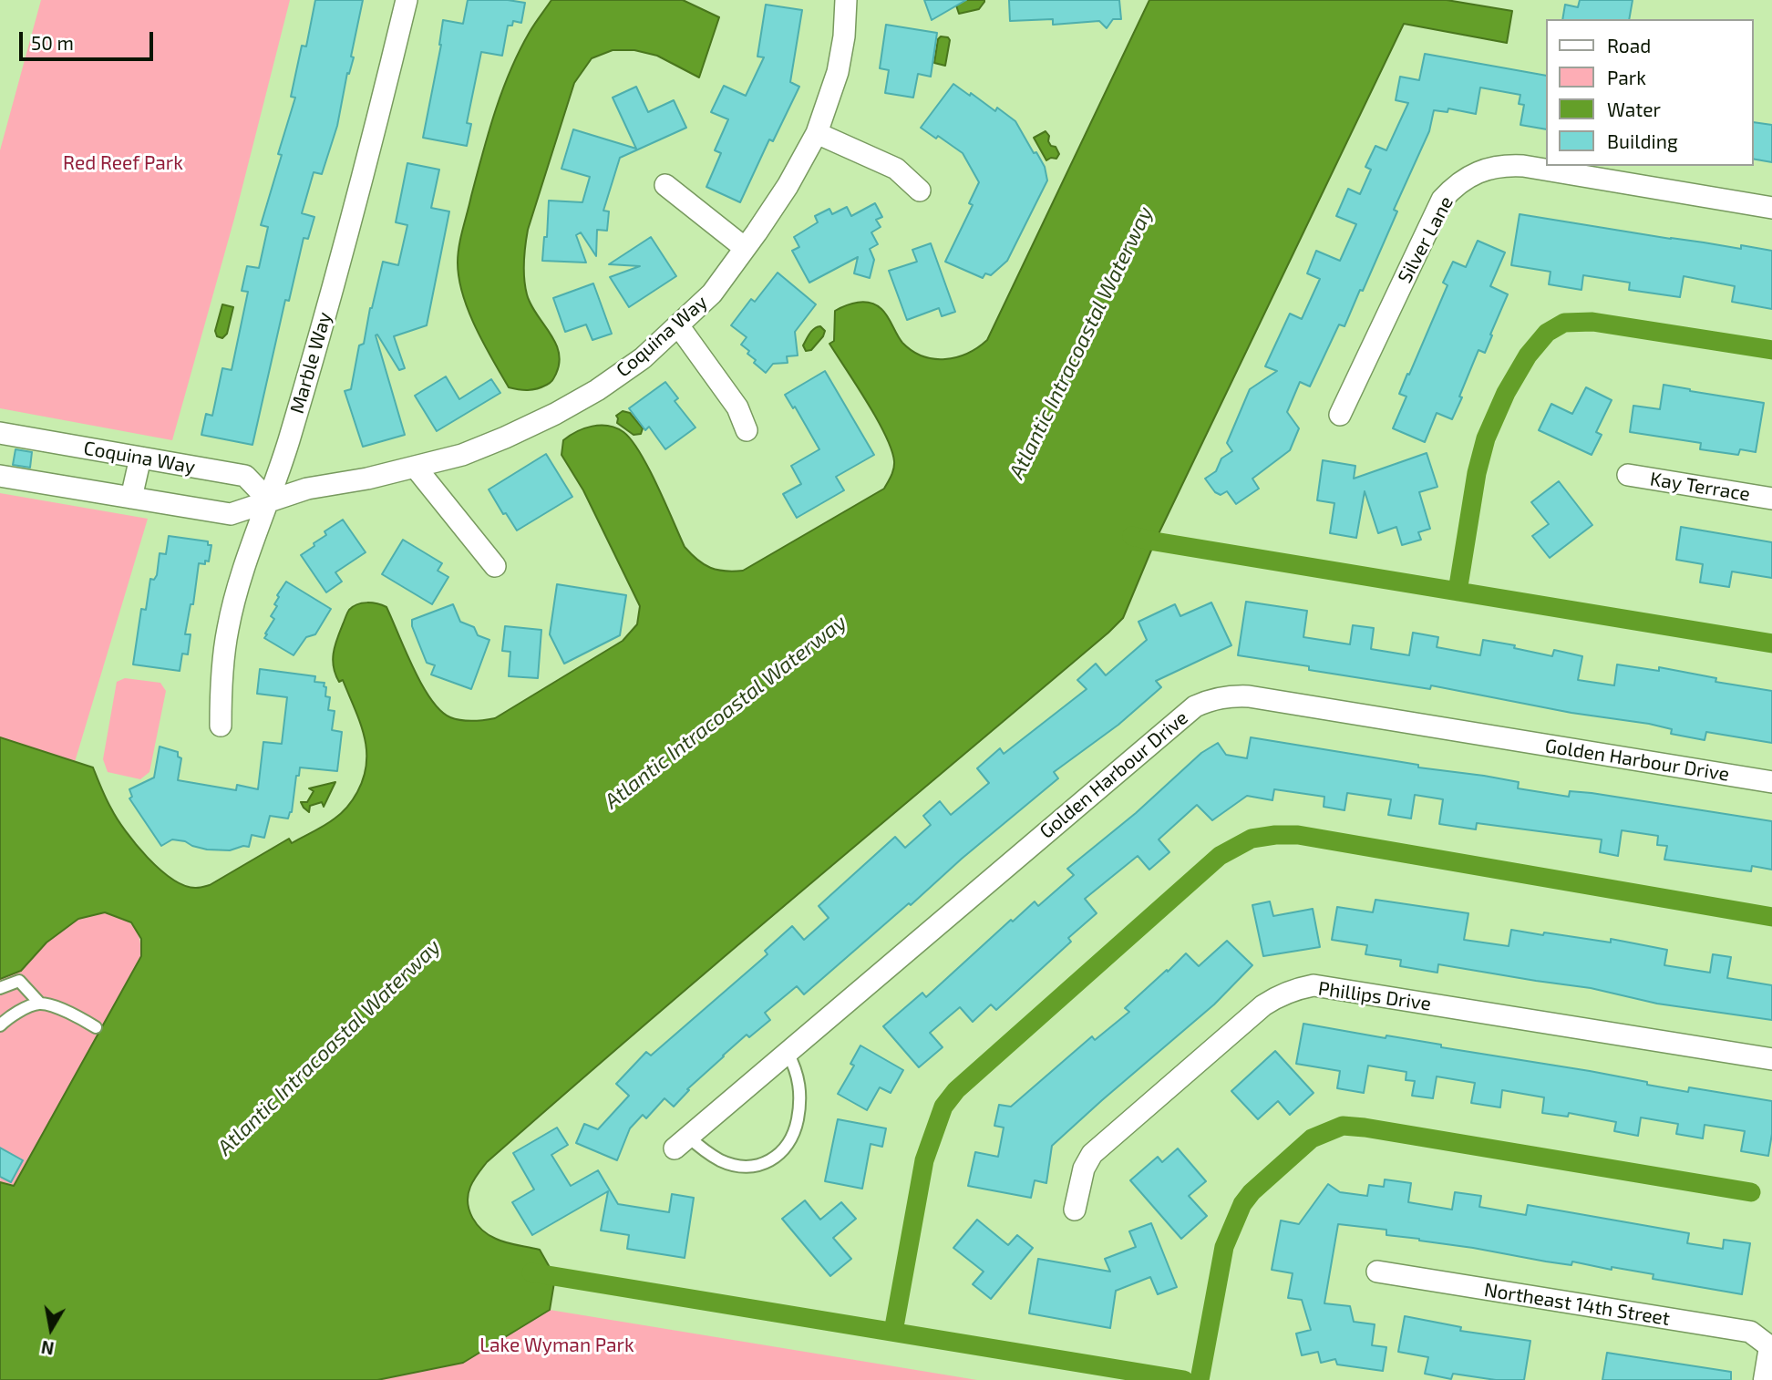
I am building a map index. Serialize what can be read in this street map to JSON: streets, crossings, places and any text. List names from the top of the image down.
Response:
{
  "streets": {
    "street": [
      "Silver Lane",
      "Coquina Way",
      "Marble Way",
      "Kay Terrace",
      "Golden Harbour Drive",
      "Phillips Drive",
      "Northeast 14th Street"
    ]
  },
  "crossings": [
    ["Coquina Way", "Marble Way"]
  ],
  "water": ["Atlantic Intracoastal Waterway"],
  "parks": ["Red Reef Park", "Lake Wyman Park"],
  "legend": [
    "Road",
    "Park",
    "Water",
    "Building"
  ],
  "scale_bar": "50 m",
  "north": "bottom"
}
